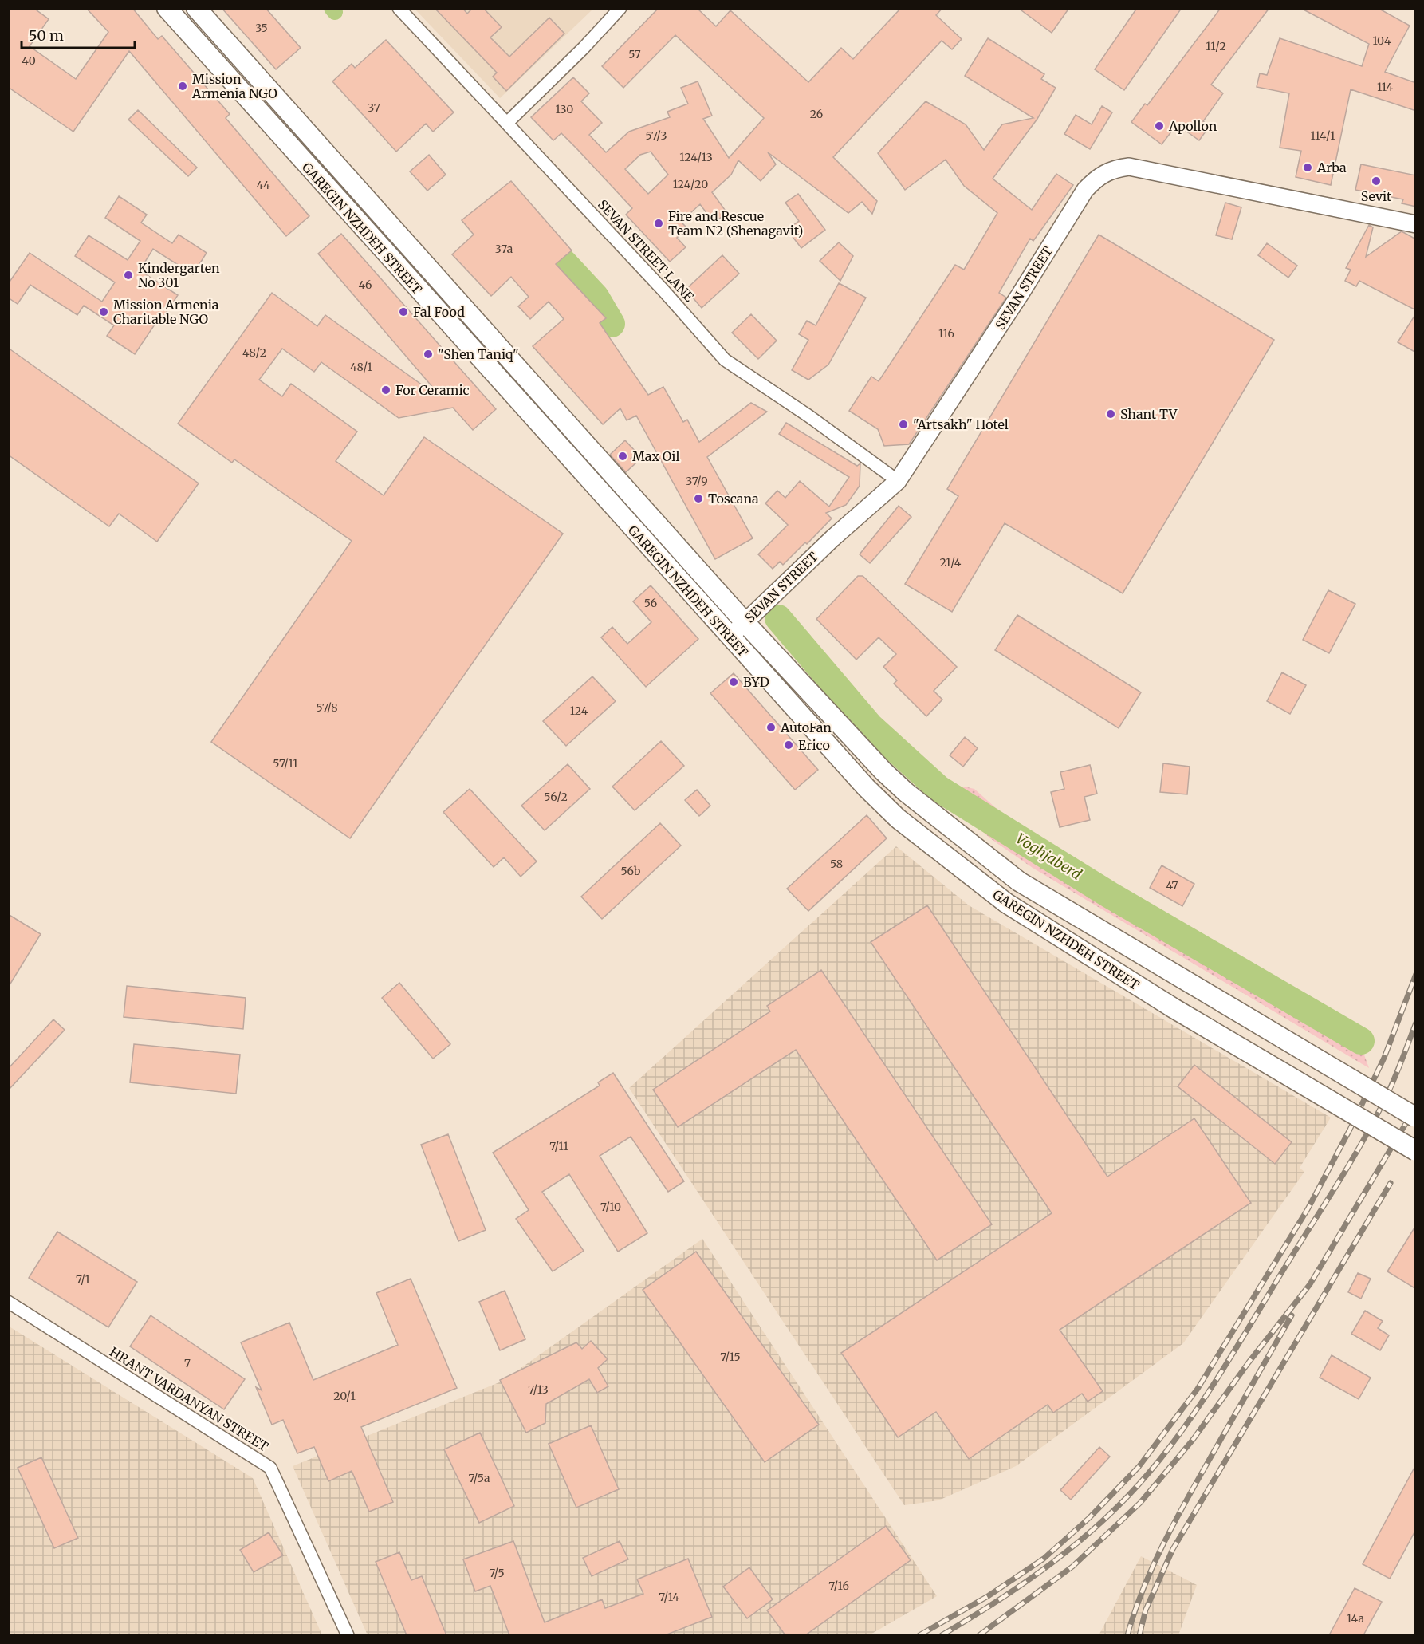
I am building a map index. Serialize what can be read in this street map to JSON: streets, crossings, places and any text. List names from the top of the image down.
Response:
{
  "streets": {
    "main road": ["GAREGIN NZHDEH STREET"],
    "street": ["SEVAN STREET LANE", "SEVAN STREET", "HRANT VARDANYAN STREET"]
  },
  "crossings": [
    ["GAREGIN NZHDEH STREET", "SEVAN STREET"],
    ["SEVAN STREET LANE", "SEVAN STREET"]
  ],
  "water": ["Voghjaberd"],
  "places": [
    "Mission Armenia NGO",
    "Apollon",
    "Arba",
    "Sevit",
    "Fire and Rescue Team N2 (Shenagavit)",
    "Kindergarten No 301",
    "Mission Armenia Charitable NGO",
    "Fal Food",
    "\"Shen Taniq\"",
    "For Ceramic",
    "Shant TV",
    "\"Artsakh\" Hotel",
    "Max Oil",
    "Tosсana",
    "BYD",
    "AutoFan",
    "Erico"
  ],
  "house_numbers": [
    "35",
    "104",
    "11/2",
    "57",
    "40",
    "114",
    "37",
    "130",
    "26",
    "57/3",
    "114/1",
    "124/13",
    "124/20",
    "44",
    "37a",
    "46",
    "116",
    "48/2",
    "48/1",
    "37/9",
    "21/4",
    "56",
    "57/8",
    "124",
    "57/11",
    "56/2",
    "58",
    "56b",
    "47",
    "7/11",
    "7/10",
    "7/1",
    "7/15",
    "7",
    "7/13",
    "20/1",
    "7/5a",
    "7/5",
    "7/16",
    "7/14",
    "14a"
  ],
  "scale_bar": "50 m"
}
